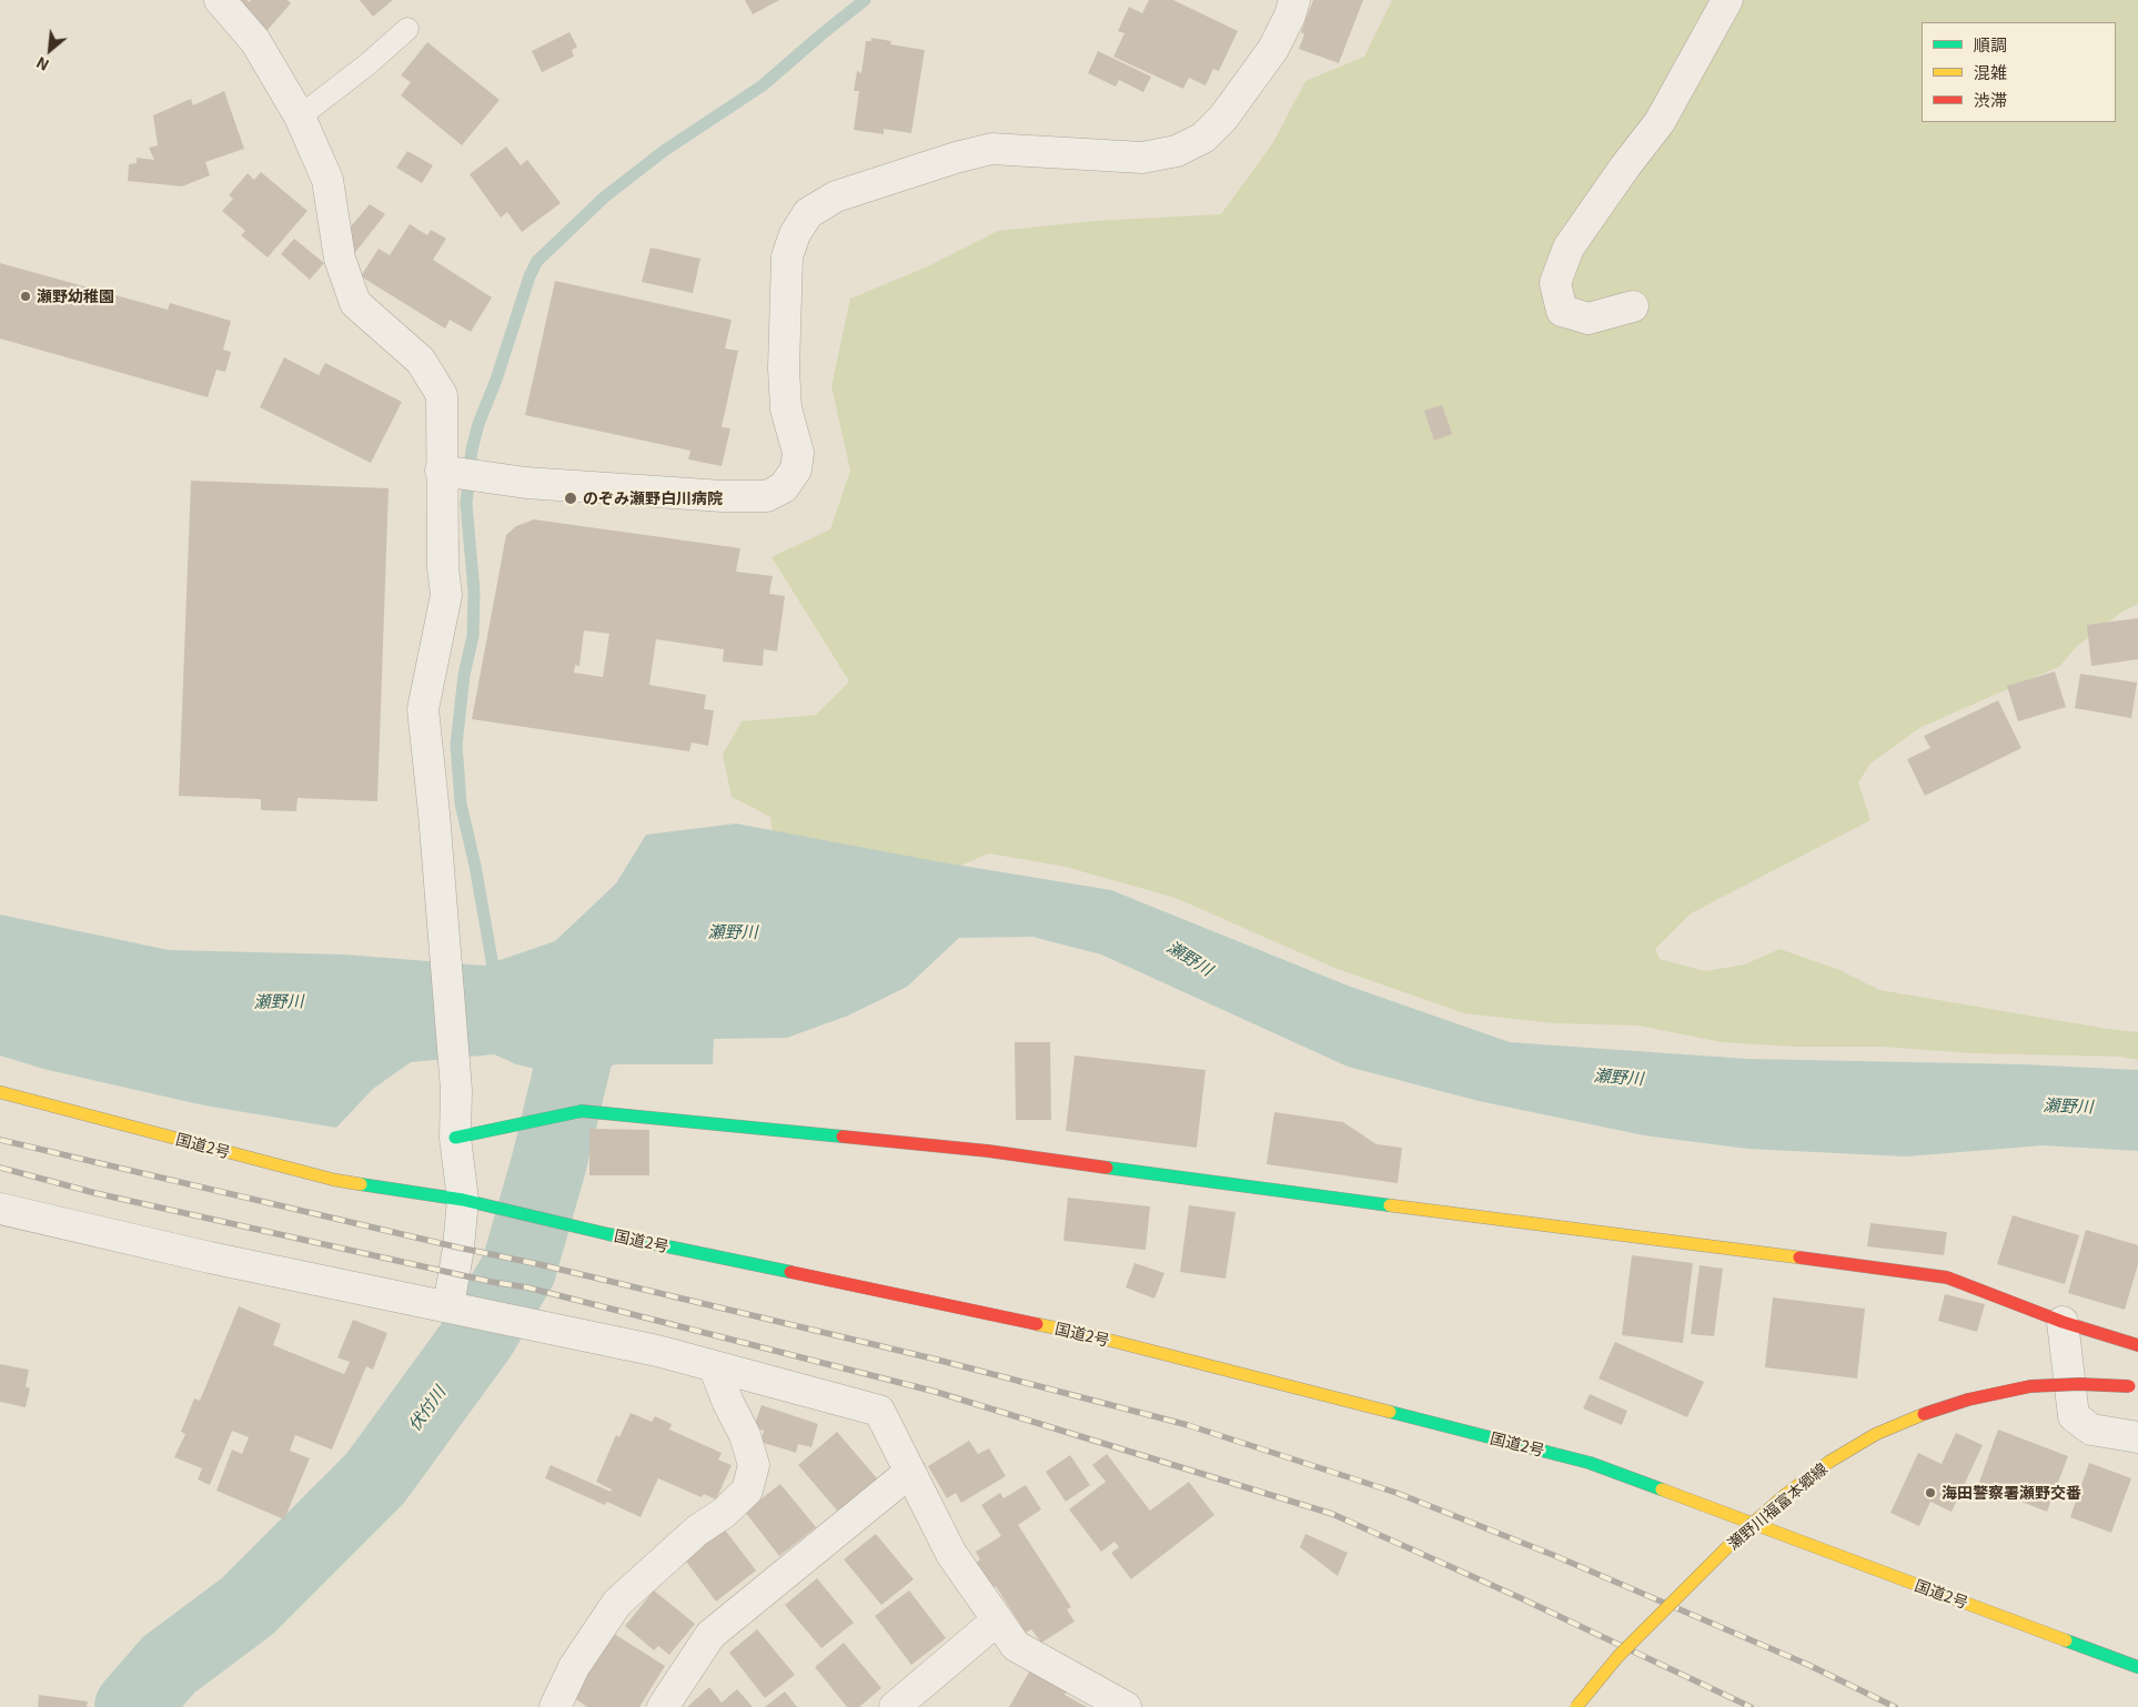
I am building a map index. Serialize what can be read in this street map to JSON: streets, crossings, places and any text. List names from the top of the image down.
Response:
{
  "streets": {
    "main road": ["国道2号", "瀬野川福富本郷線"]
  },
  "water": ["瀬野川", "伏付川"],
  "places": ["瀬野幼稚園", "のぞみ瀬野白川病院", "海田警察署瀬野交番"],
  "legend": ["順調", "混雑", "渋滞"],
  "north": "bottom left"
}
